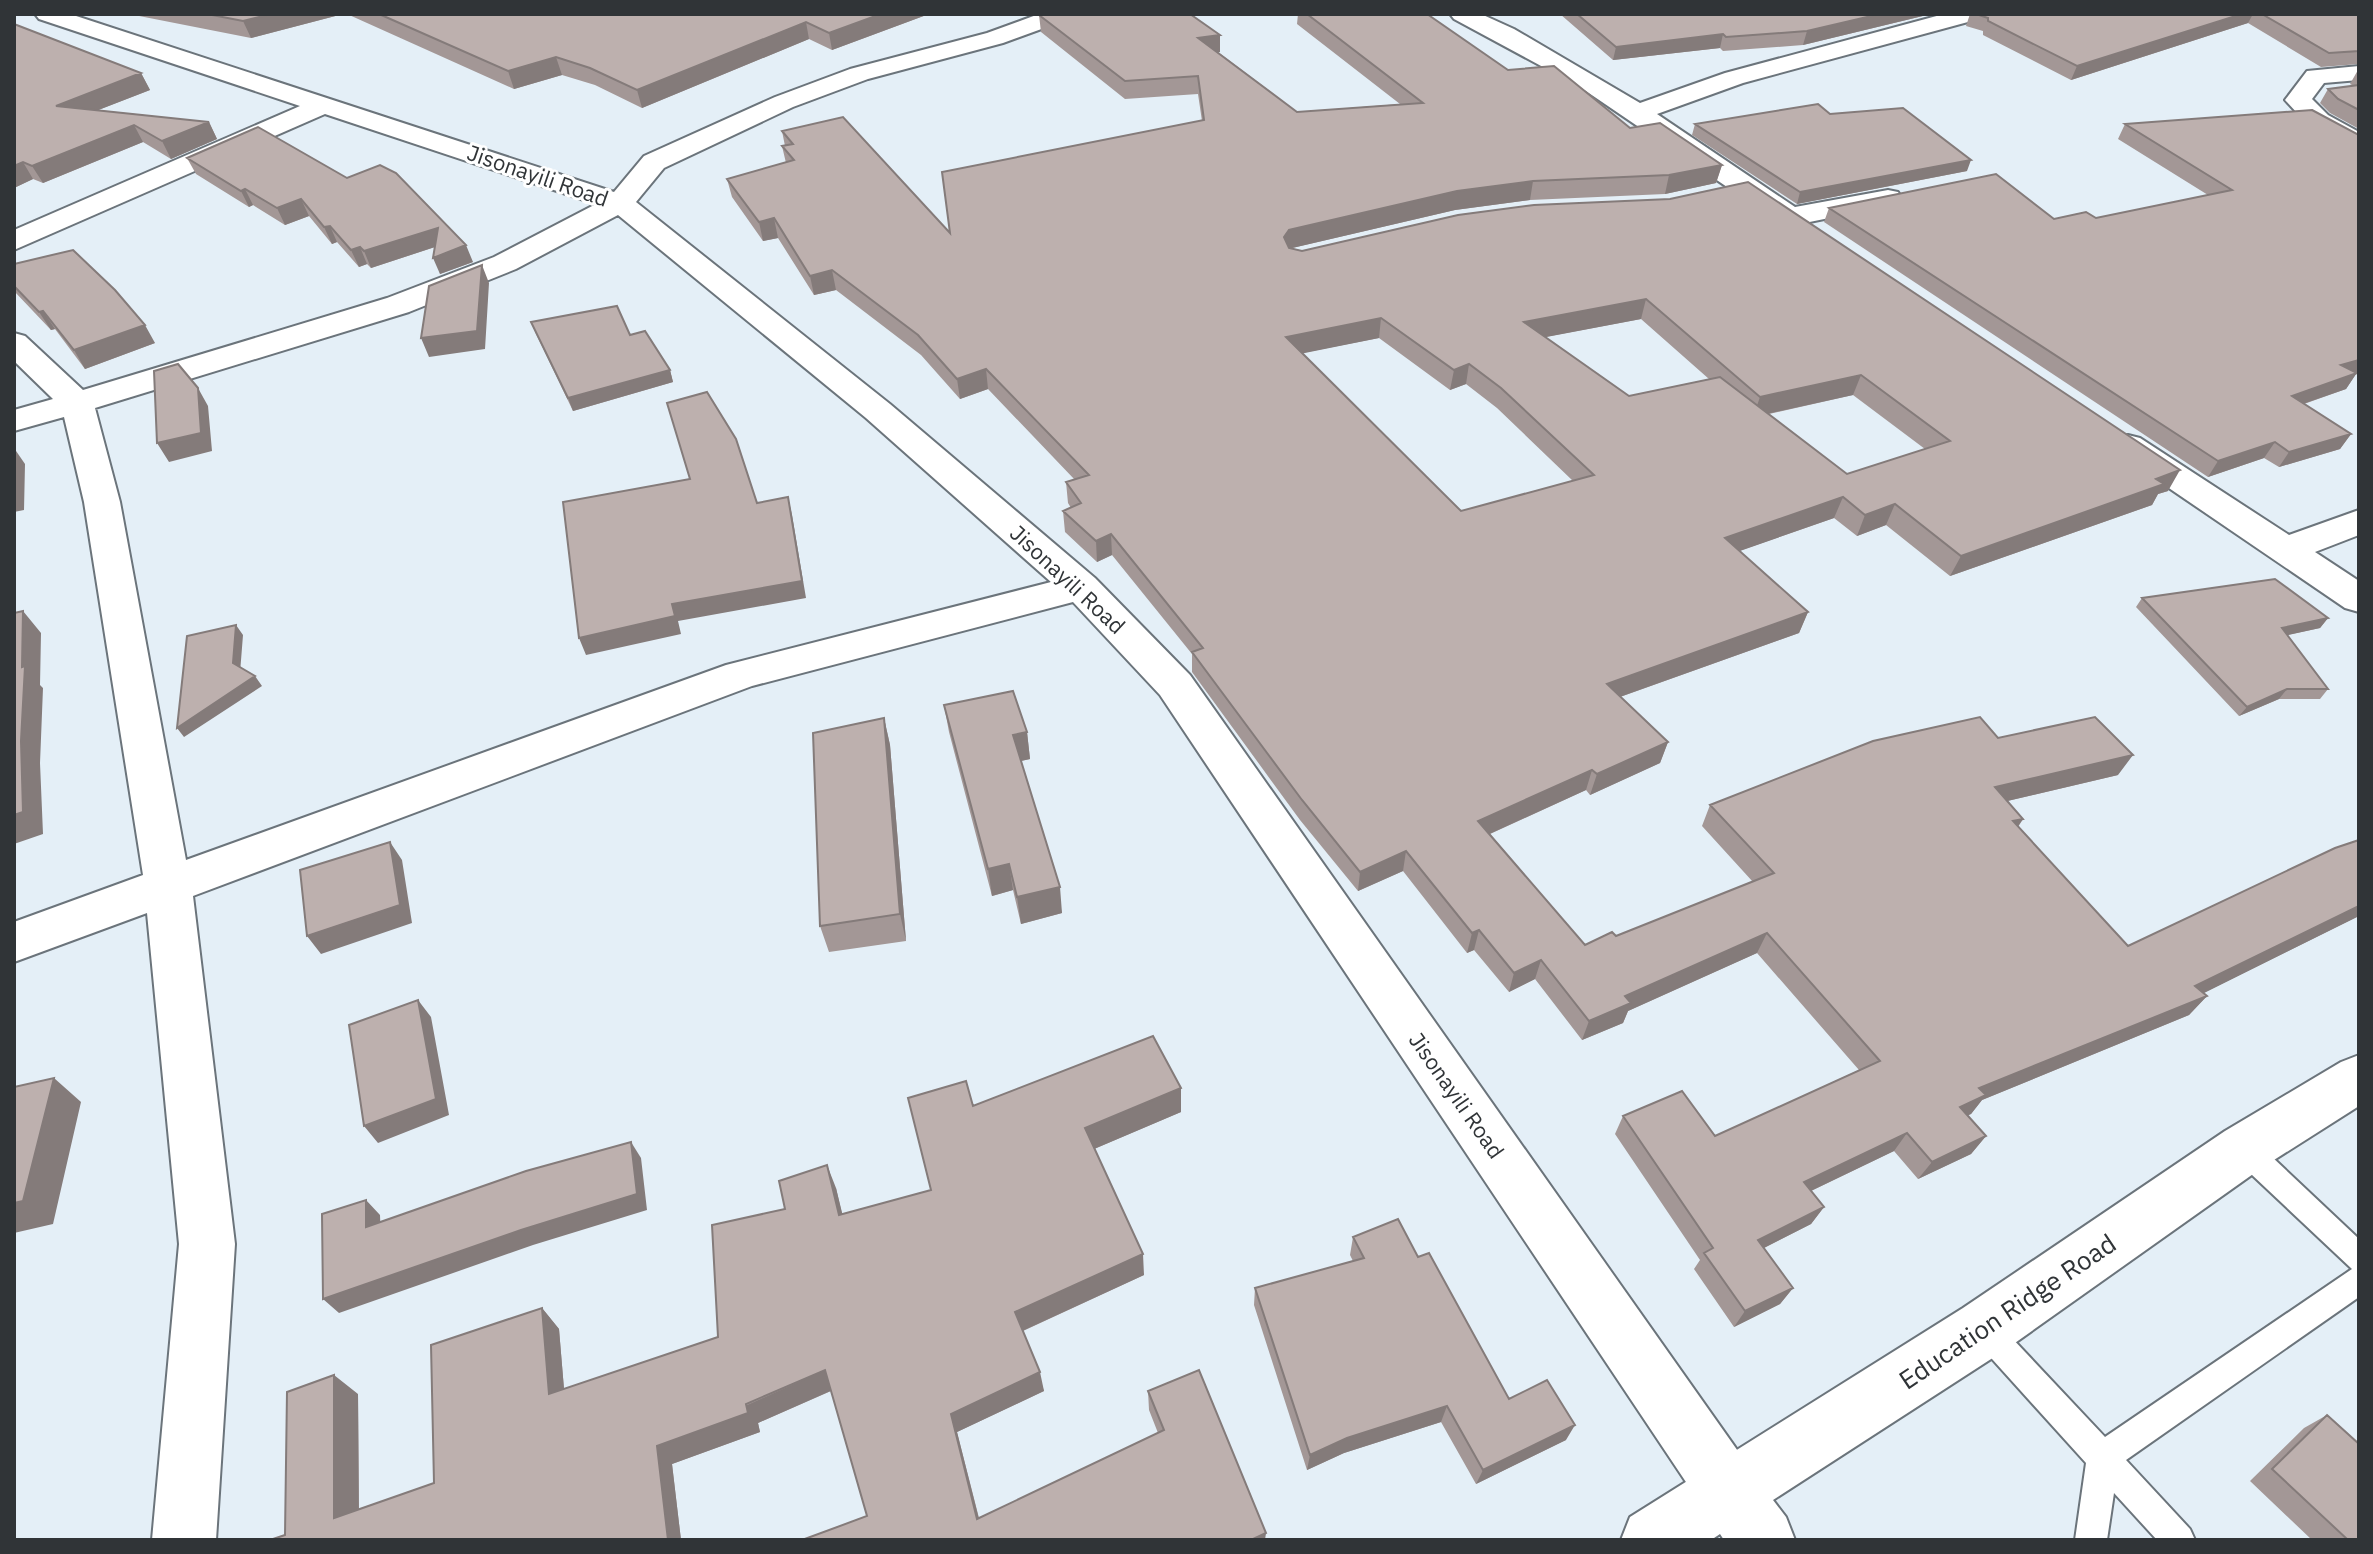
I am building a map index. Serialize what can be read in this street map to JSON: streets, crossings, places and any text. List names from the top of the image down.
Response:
{
  "streets": {
    "street": ["Jisonayili Road", "Education Ridge Road"]
  },
  "crossings": [
    ["Jisonayili Road", "Education Ridge Road"]
  ]
}
